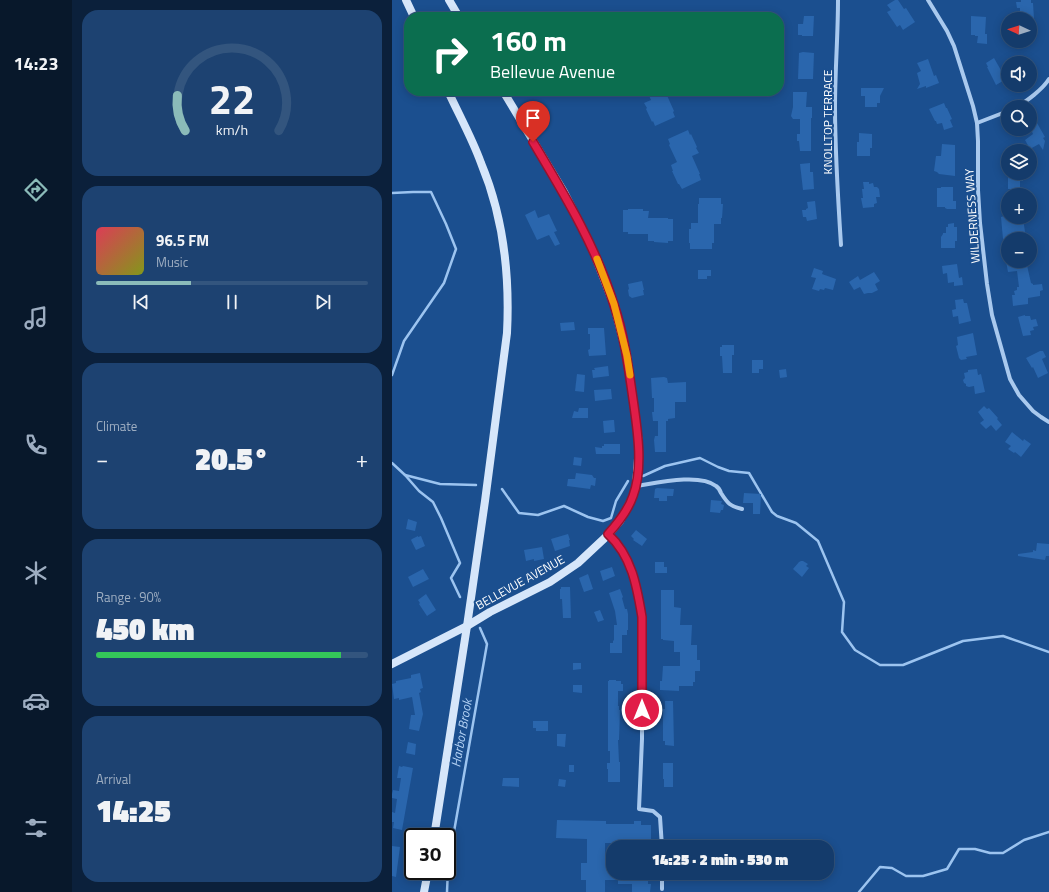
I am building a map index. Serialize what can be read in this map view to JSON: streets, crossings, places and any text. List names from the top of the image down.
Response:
{
  "streets": {
    "main road": ["BELLEVUE AVENUE"],
    "street": ["KNOLLTOP TERRACE", "WILDERNESS WAY"]
  },
  "water": ["Harbor Brook"],
  "north": "left",
  "page": {
    "tabs": "14:23",
    "map_buttons": ["+", "−"],
    "turn": ["160 m", "Bellevue Avenue"],
    "song": ["96.5 FM", "Music"],
    "tile": [
      "Climate",
      ["Range · 90%", "450 km"],
      ["Arrival", "14:25"]
    ],
    "heat": ["−", "20.5°", "+"],
    "limit": "30",
    "trip": "14:25 · 2 min · 530 m",
    "gauge": ["22", "km/h"]
  }
}
